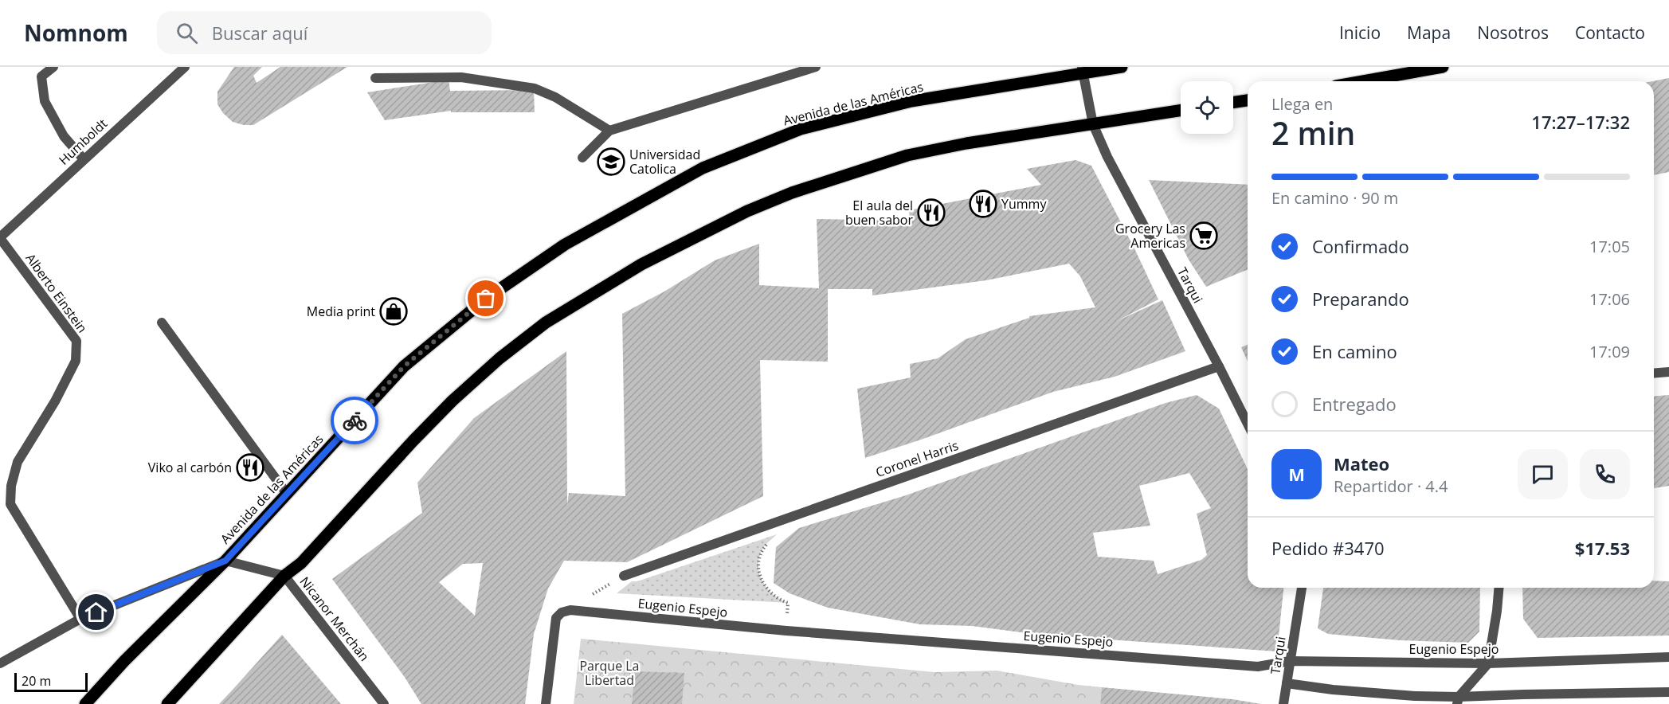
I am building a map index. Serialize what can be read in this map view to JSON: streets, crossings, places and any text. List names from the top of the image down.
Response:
{
  "streets": {
    "main road": ["Avenida de las Américas"],
    "street": [
      "Humboldt",
      "Tarqui",
      "Alberto Einstein",
      "Coronel Harris",
      "Eugenio Espejo",
      "Nicanor Merchán"
    ]
  },
  "crossings": [
    ["Avenida de las Américas", "Tarqui"],
    ["Avenida de las Américas", "Nicanor Merchán"],
    ["Humboldt", "Alberto Einstein"],
    ["Tarqui", "Coronel Harris"],
    ["Tarqui", "Eugenio Espejo"]
  ],
  "parks": ["Parque La Libertad"],
  "places": {
    "school or university": ["Universidad Catolica"],
    "restaurant": ["Yummy", "El aula del buen sabor", "Viko al carbón"],
    "supermarket": ["Grocery Las Americas"],
    "shop": ["Media print"]
  },
  "scale_bar": "20 m",
  "page": {
    "header": "Nomnom",
    "search": "Buscar aquí",
    "nav": [
      "Inicio",
      "Mapa",
      "Nosotros",
      "Contacto"
    ],
    "heading": ["2 min", "Llega en", "17:27–17:32"],
    "panel": [
      "Mateo",
      "Repartidor · 4.4",
      "Pedido #3470",
      "$17.53"
    ],
    "bar": "En camino · 90 m",
    "list": [
      ["Confirmado", "17:05"],
      ["Preparando", "17:06"],
      ["En camino", "17:09"],
      "Entregado"
    ],
    "round": "M",
    "scale": "20 m"
  }
}
